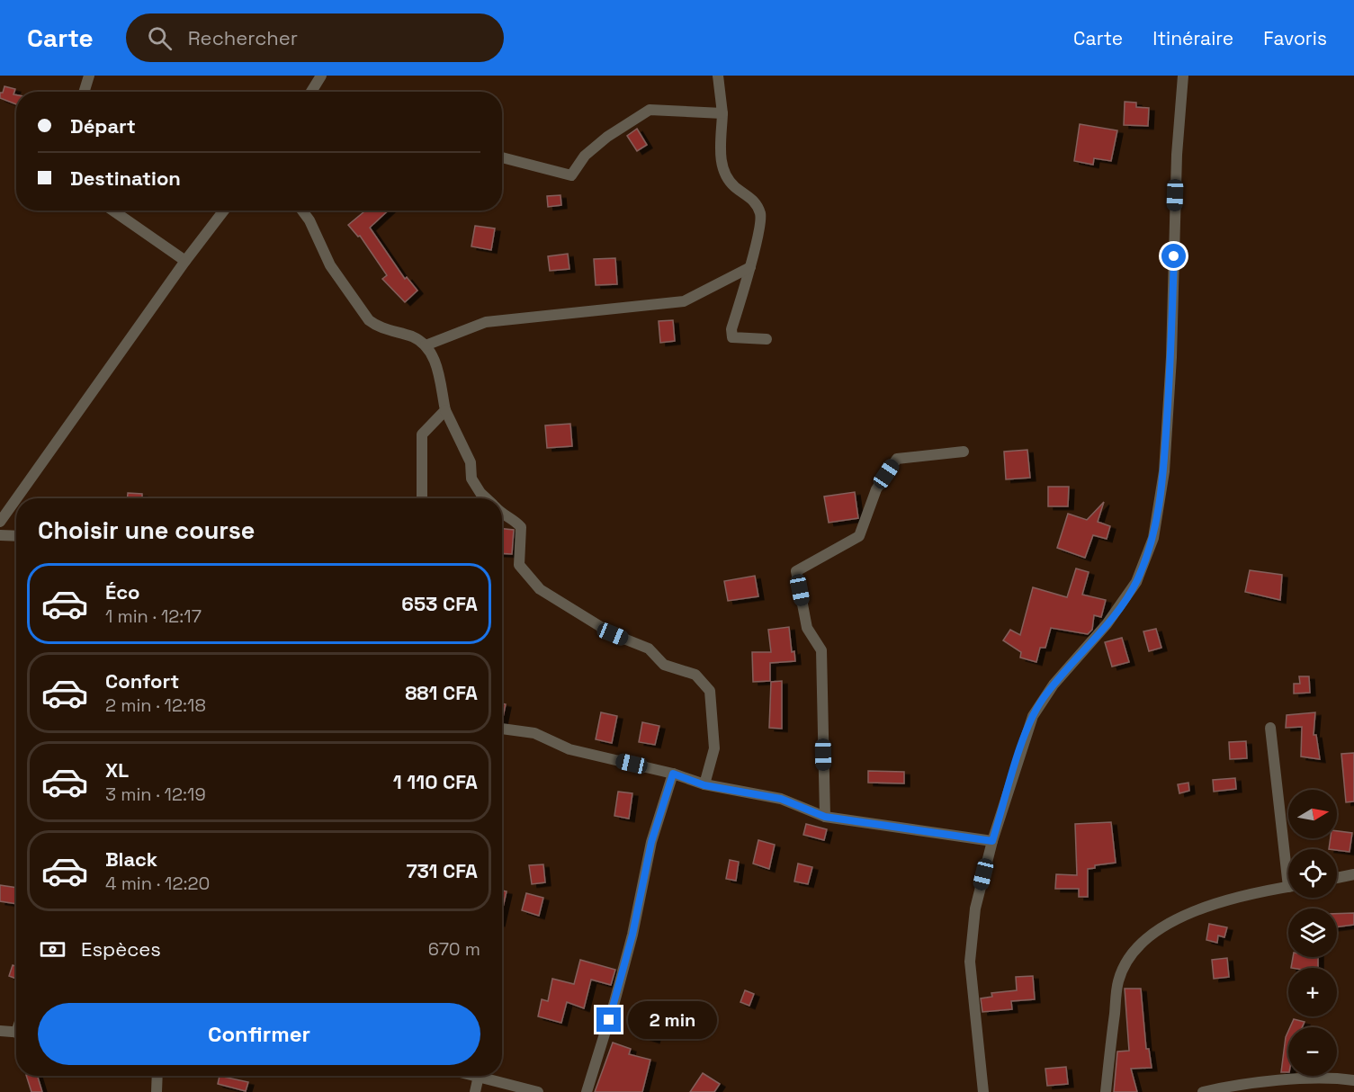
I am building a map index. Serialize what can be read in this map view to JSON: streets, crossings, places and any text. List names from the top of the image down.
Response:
{
  "north": "right",
  "page": {
    "header": "Carte",
    "search": "Rechercher",
    "nav": ["Carte", "Itinéraire", "Favoris"],
    "banner": ["Départ", "Destination"],
    "heading": "Choisir une course",
    "list": [
      {
        "name": "Éco",
        "note": "1 min · 12:17",
        "value": "653 CFA"
      },
      {
        "name": "Confort",
        "note": "2 min · 12:18",
        "value": "881 CFA"
      },
      {
        "name": "XL",
        "note": "3 min · 12:19",
        "value": "1 110 CFA"
      },
      {
        "name": "Black",
        "note": "4 min · 12:20",
        "value": "731 CFA"
      }
    ],
    "map_buttons": ["+", "−"],
    "pay": ["Espèces", "670 m"],
    "buttons": "Confirmer",
    "bubble": "2 min"
  }
}
